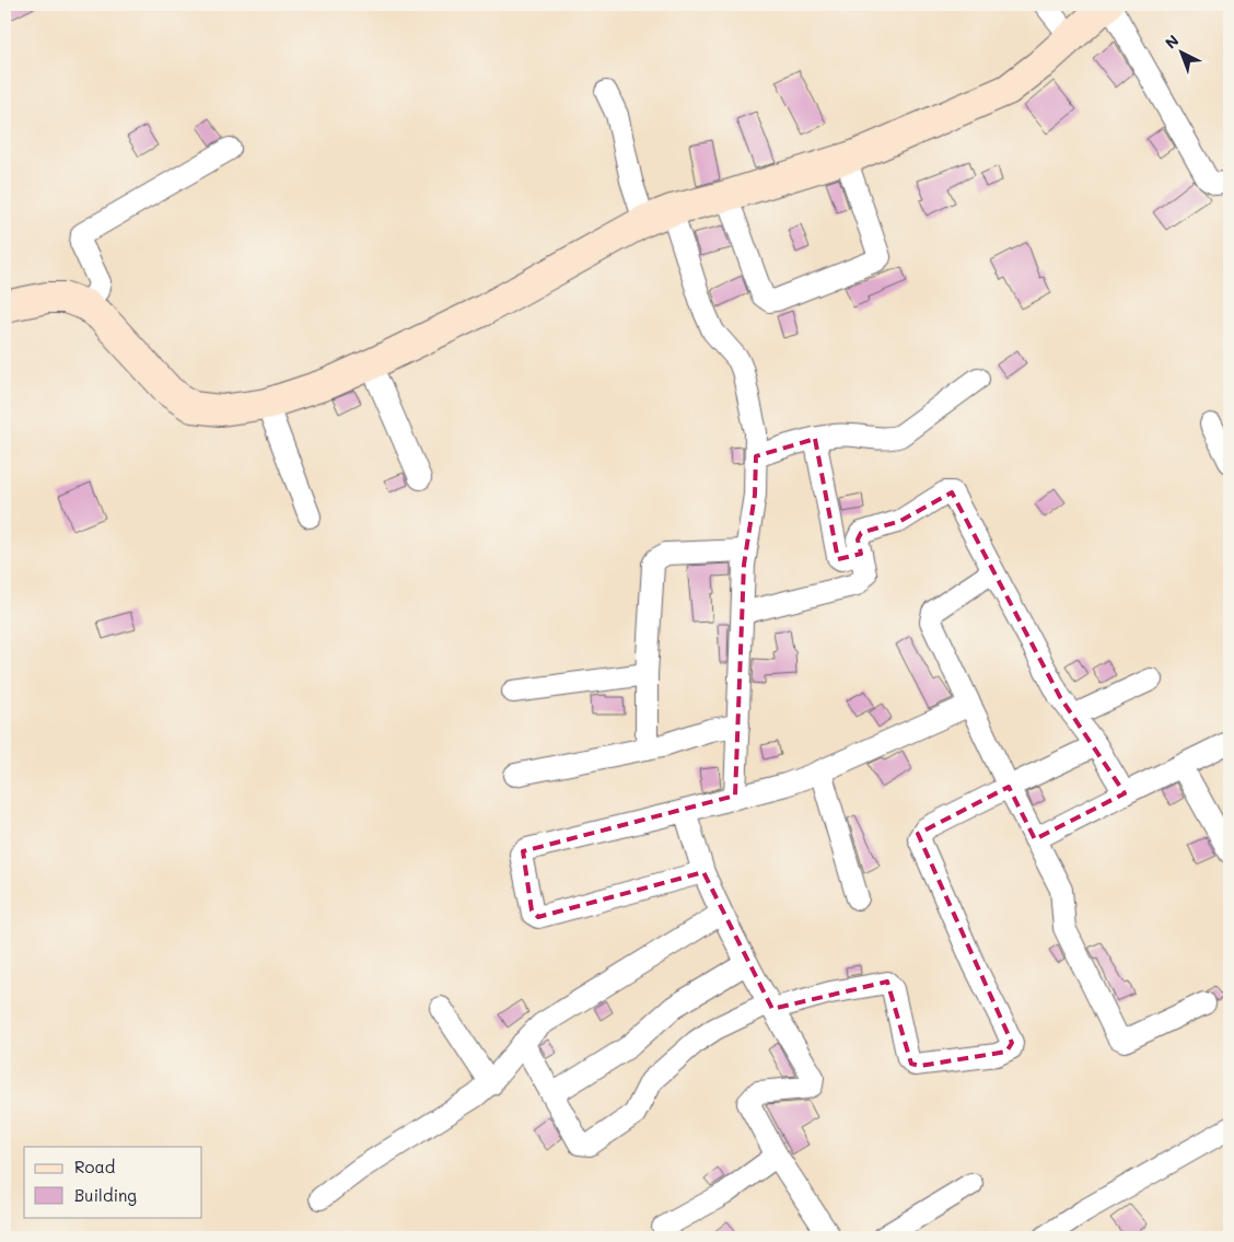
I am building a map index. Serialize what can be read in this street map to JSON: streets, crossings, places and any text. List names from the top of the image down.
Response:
{
  "legend": ["Road", "Building"],
  "north": "top left"
}
